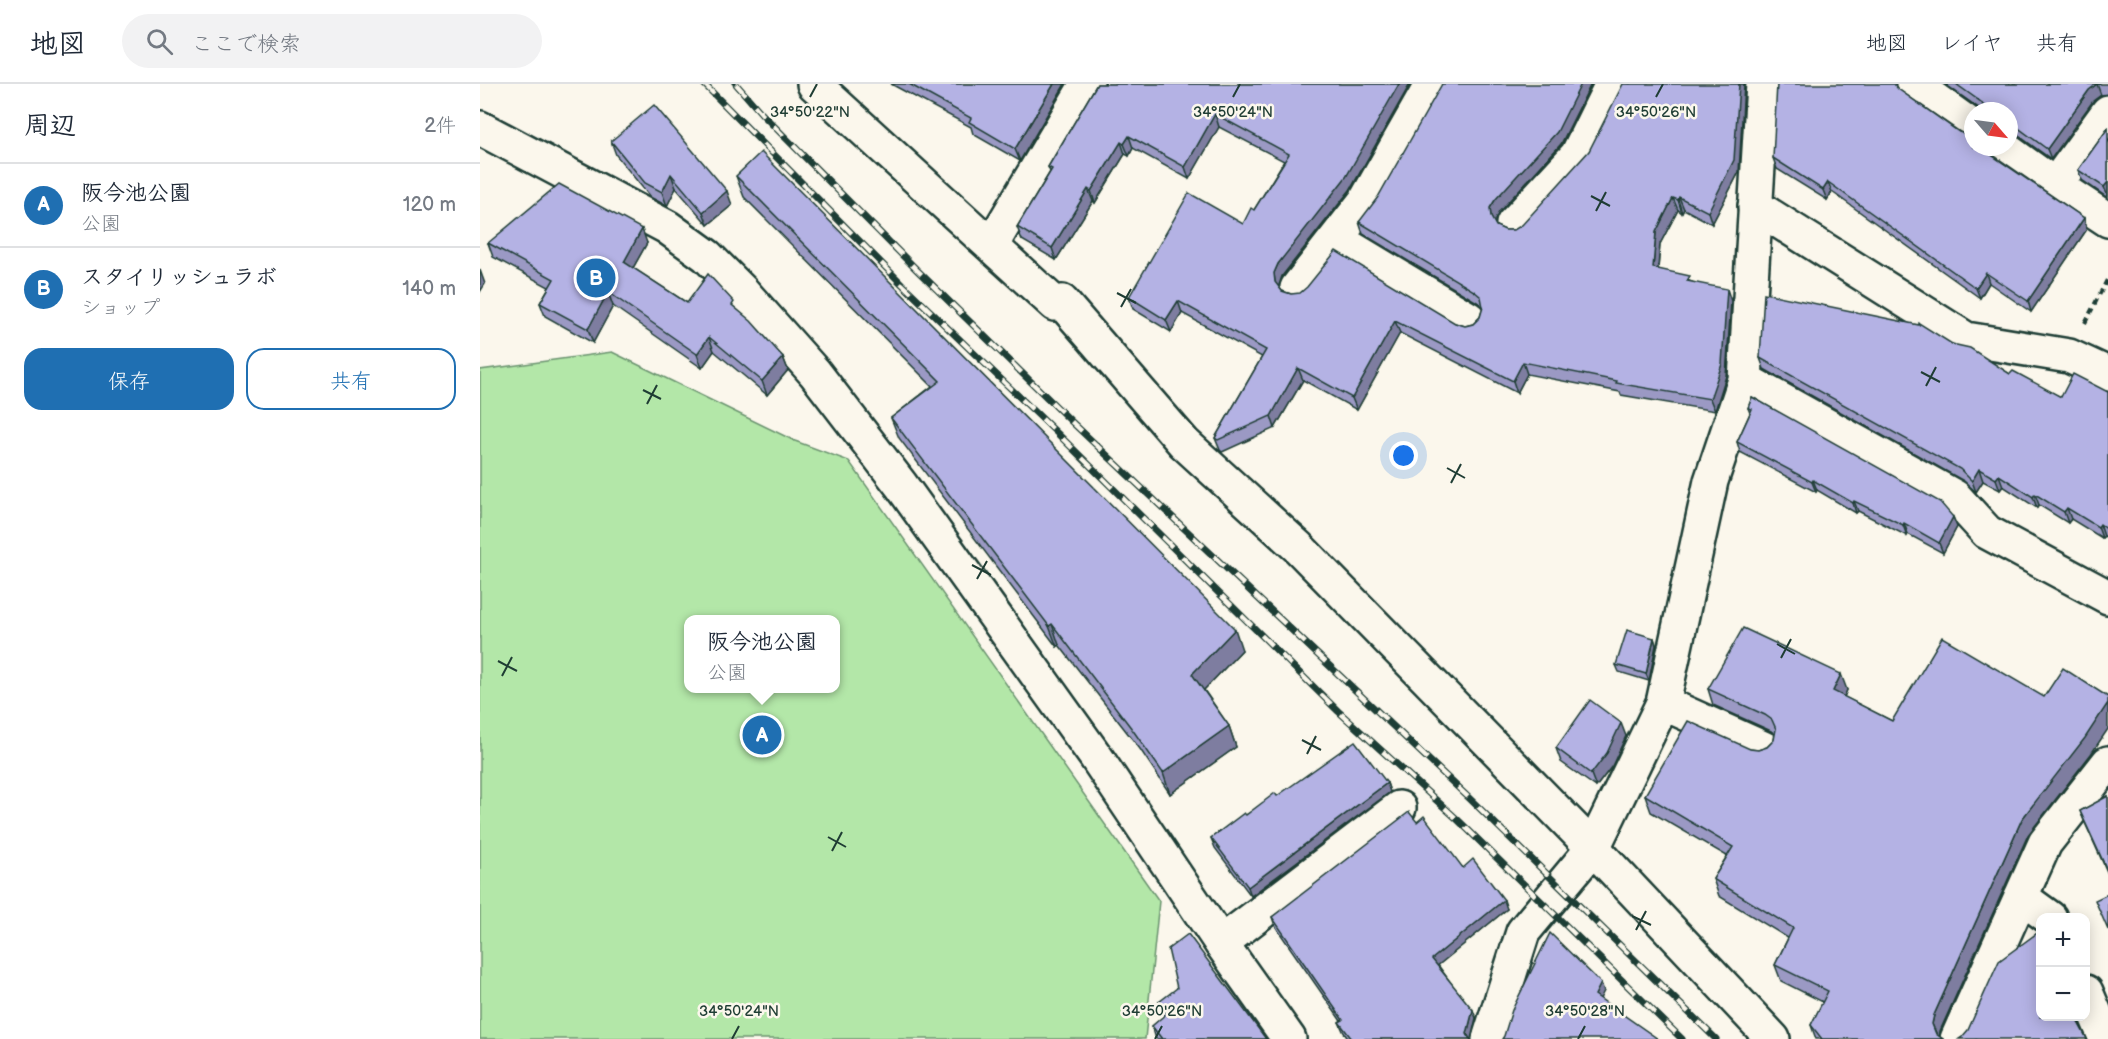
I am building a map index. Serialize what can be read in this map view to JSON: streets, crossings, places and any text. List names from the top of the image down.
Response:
{
  "north": "bottom right",
  "page": {
    "header": "地図",
    "search": "ここで検索",
    "nav": ["地図", "レイヤ", "共有"],
    "heading": ["周辺", "2件"],
    "list": [
      {
        "mark": "A",
        "name": "阪今池公園",
        "note": "公園",
        "value": "120 m"
      },
      {
        "mark": "B",
        "name": "スタイリッシュラボ",
        "note": "ショップ",
        "value": "140 m"
      }
    ],
    "pins": ["B", "A"],
    "buttons": ["保存", "共有"],
    "popup": ["阪今池公園", "公園"],
    "map_buttons": ["+", "−"]
  },
  "coordinates": [
    "34°50'22\"N",
    "34°50'24\"N",
    "34°50'26\"N",
    "34°50'28\"N"
  ]
}
